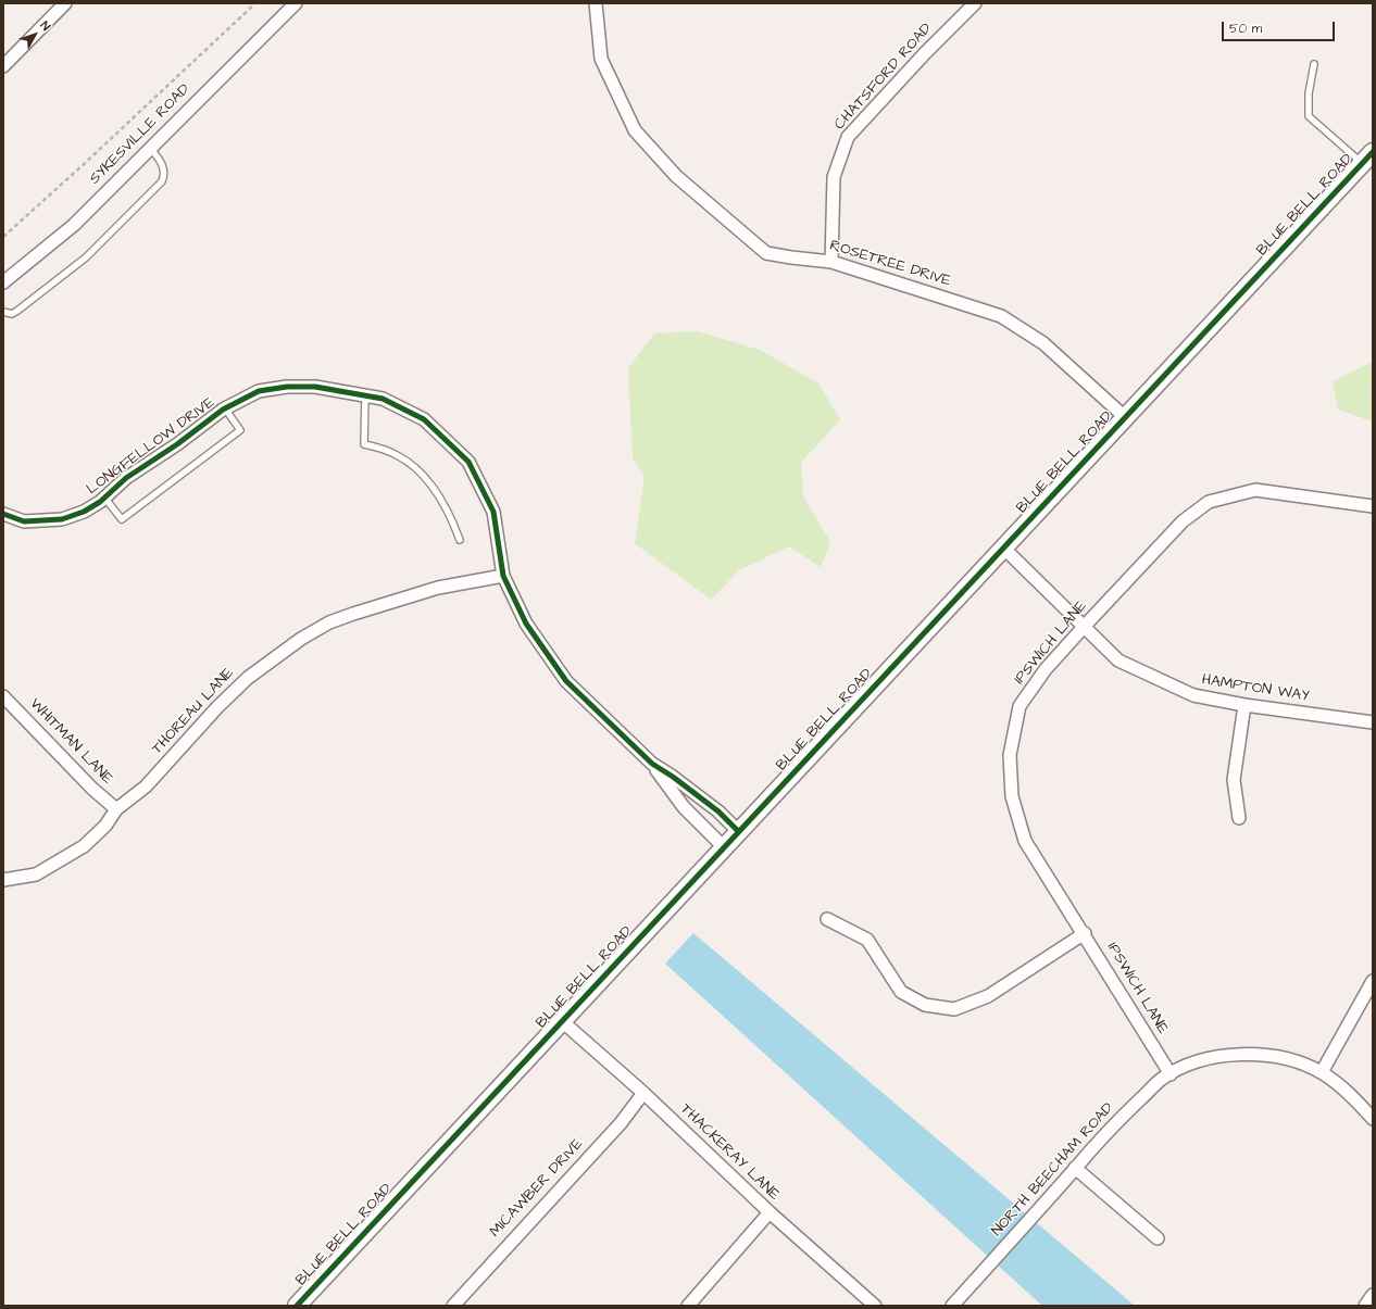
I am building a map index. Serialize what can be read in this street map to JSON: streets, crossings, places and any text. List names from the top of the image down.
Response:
{
  "streets": {
    "street": [
      "CHATSFORD ROAD",
      "SYKESVILLE ROAD",
      "BLUE BELL ROAD",
      "ROSETREE DRIVE",
      "LONGFELLOW DRIVE",
      "IPSWICH LANE",
      "HAMPTON WAY",
      "THOREAU LANE",
      "WHITMAN LANE",
      "THACKERAY LANE",
      "NORTH BEECHAM ROAD",
      "MICAWBER DRIVE"
    ]
  },
  "crossings": [
    ["CHATSFORD ROAD", "ROSETREE DRIVE"],
    ["BLUE BELL ROAD", "ROSETREE DRIVE"],
    ["BLUE BELL ROAD", "LONGFELLOW DRIVE"],
    ["BLUE BELL ROAD", "HAMPTON WAY"],
    ["BLUE BELL ROAD", "THACKERAY LANE"],
    ["LONGFELLOW DRIVE", "THOREAU LANE"],
    ["IPSWICH LANE", "HAMPTON WAY"],
    ["IPSWICH LANE", "NORTH BEECHAM ROAD"],
    ["THOREAU LANE", "WHITMAN LANE"],
    ["THACKERAY LANE", "MICAWBER DRIVE"]
  ],
  "scale_bar": "50 m",
  "north": "top right"
}
